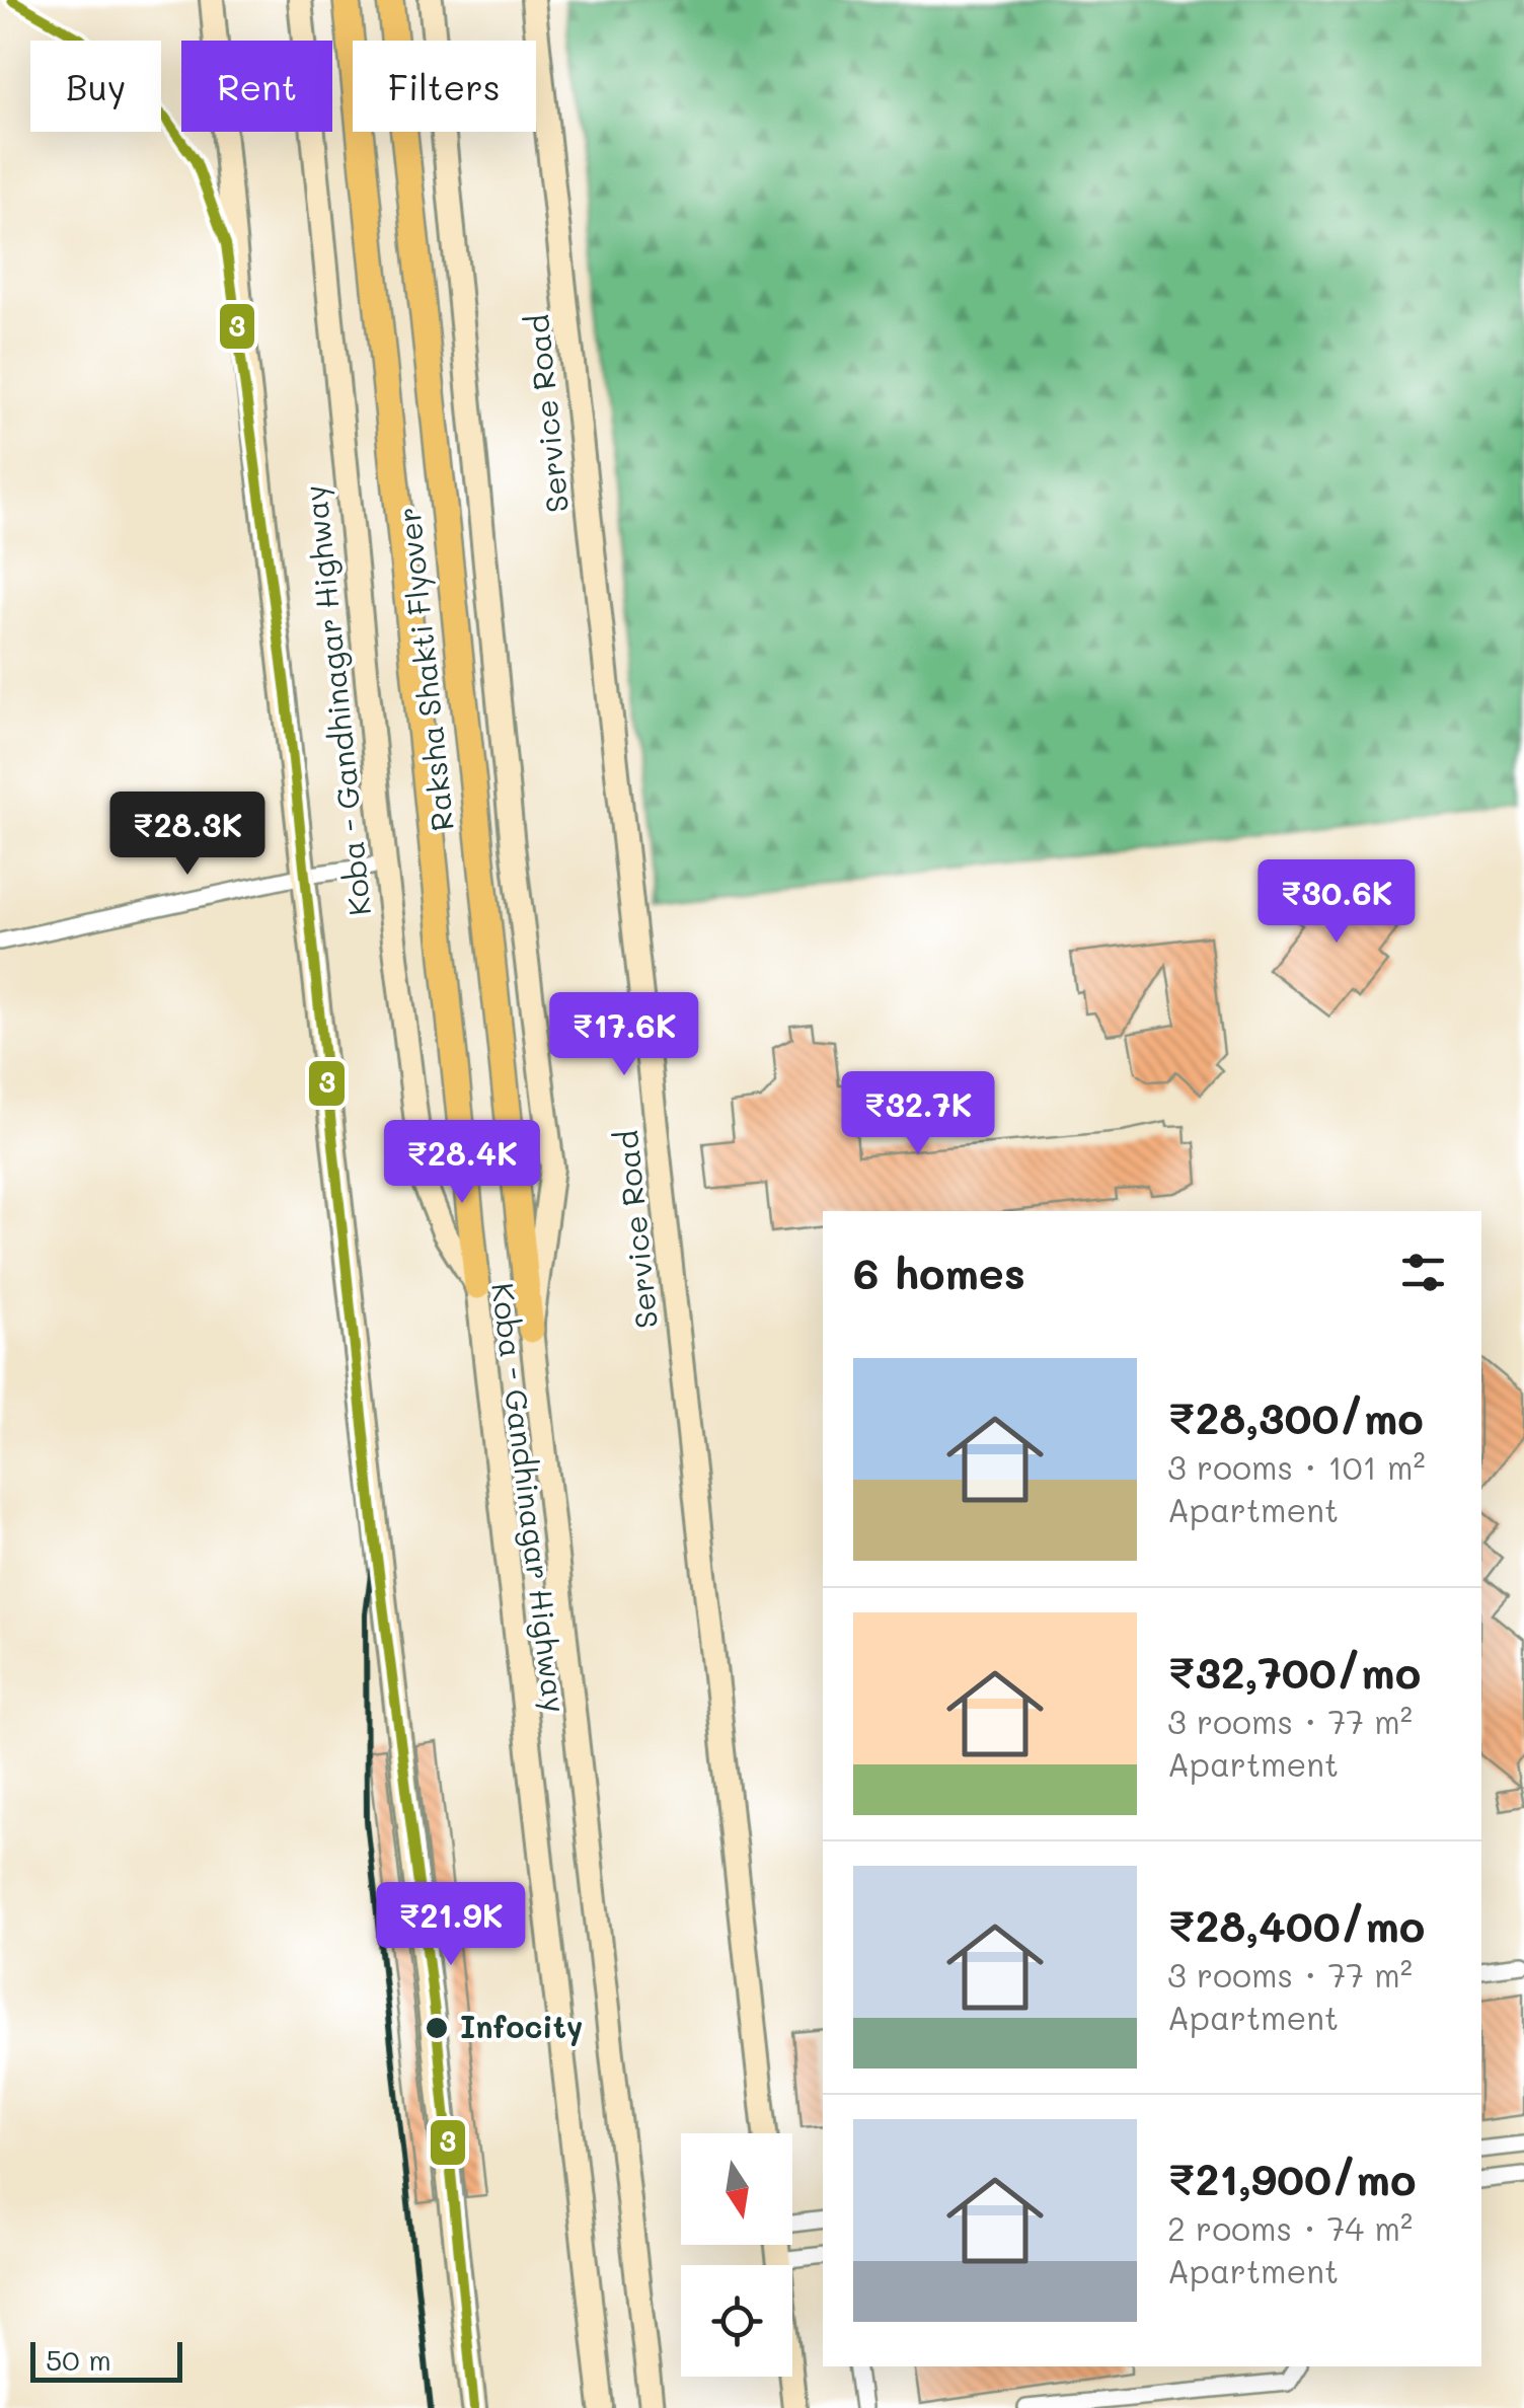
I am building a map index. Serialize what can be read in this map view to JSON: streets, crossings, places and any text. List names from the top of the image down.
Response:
{
  "streets": {
    "main road": ["Service Road", "Raksha Shakti Flyover", "Koba - Gandhinagar Highway"]
  },
  "crossings": [
    ["Raksha Shakti Flyover", "Koba - Gandhinagar Highway"]
  ],
  "places": ["Infocity"],
  "lines": ["metro line 3"],
  "scale_bar": "50 m",
  "north": "bottom",
  "page": {
    "chip": ["Buy", "Rent", "Filters"],
    "price": [
      "₹28.3K",
      "₹30.6K",
      "₹17.6K",
      "₹32.7K",
      "₹28.4K",
      "₹21.9K"
    ],
    "heading": "6 homes",
    "list": [
      {
        "name": "₹28,300/mo",
        "note": "3 rooms · 101 m² · Apartment"
      },
      {
        "name": "₹32,700/mo",
        "note": "3 rooms · 77 m² · Apartment"
      },
      {
        "name": "₹28,400/mo",
        "note": "3 rooms · 77 m² · Apartment"
      },
      {
        "name": "₹21,900/mo",
        "note": "2 rooms · 74 m² · Apartment"
      }
    ],
    "scale": "50 m"
  }
}
